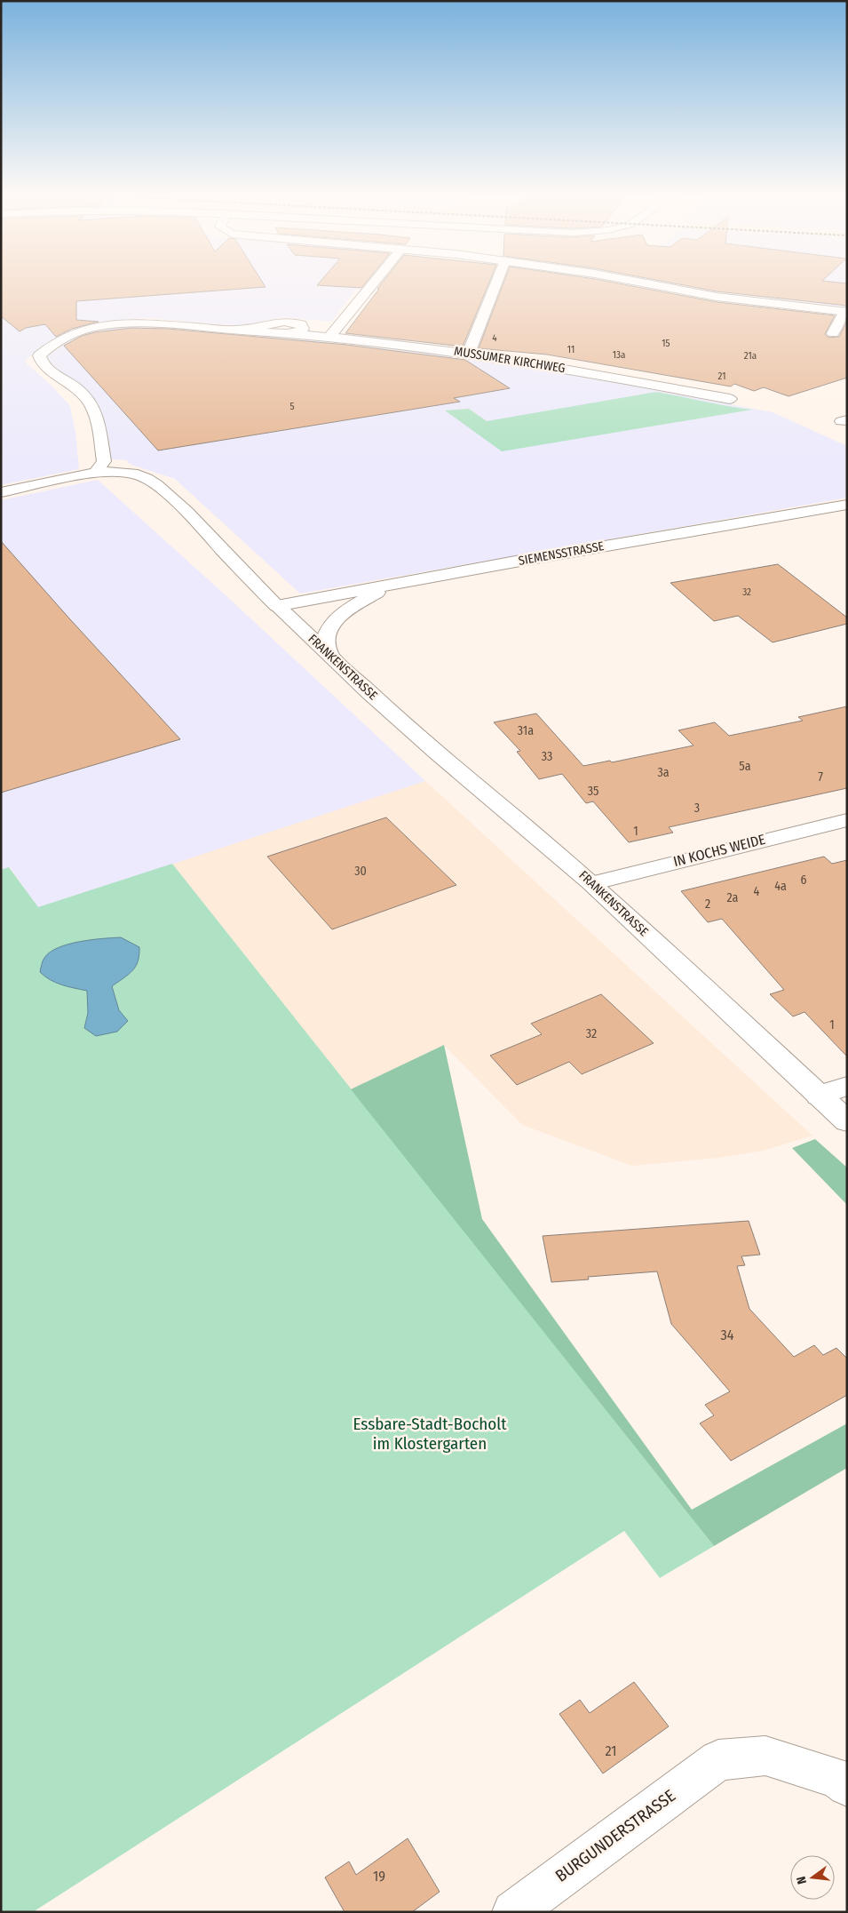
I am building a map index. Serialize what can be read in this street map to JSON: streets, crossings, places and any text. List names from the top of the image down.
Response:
{
  "streets": {
    "street": [
      "MUSSUMER KIRCHWEG",
      "SIEMENSSTRASSE",
      "FRANKENSTRASSE",
      "IN KOCHS WEIDE",
      "BURGUNDERSTRASSE"
    ]
  },
  "crossings": [
    ["MUSSUMER KIRCHWEG", "FRANKENSTRASSE"],
    ["SIEMENSSTRASSE", "FRANKENSTRASSE"],
    ["FRANKENSTRASSE", "IN KOCHS WEIDE"]
  ],
  "parks": ["Essbare-Stadt-Bocholt im Klostergarten"],
  "house_numbers": [
    "4",
    "15",
    "11",
    "13a",
    "21a",
    "21",
    "5",
    "32",
    "31a",
    "33",
    "5a",
    "3a",
    "7",
    "35",
    "3",
    "1",
    "30",
    "6",
    "4a",
    "4",
    "2a",
    "2",
    "1",
    "32",
    "34",
    "21",
    "19"
  ],
  "north": "left"
}
